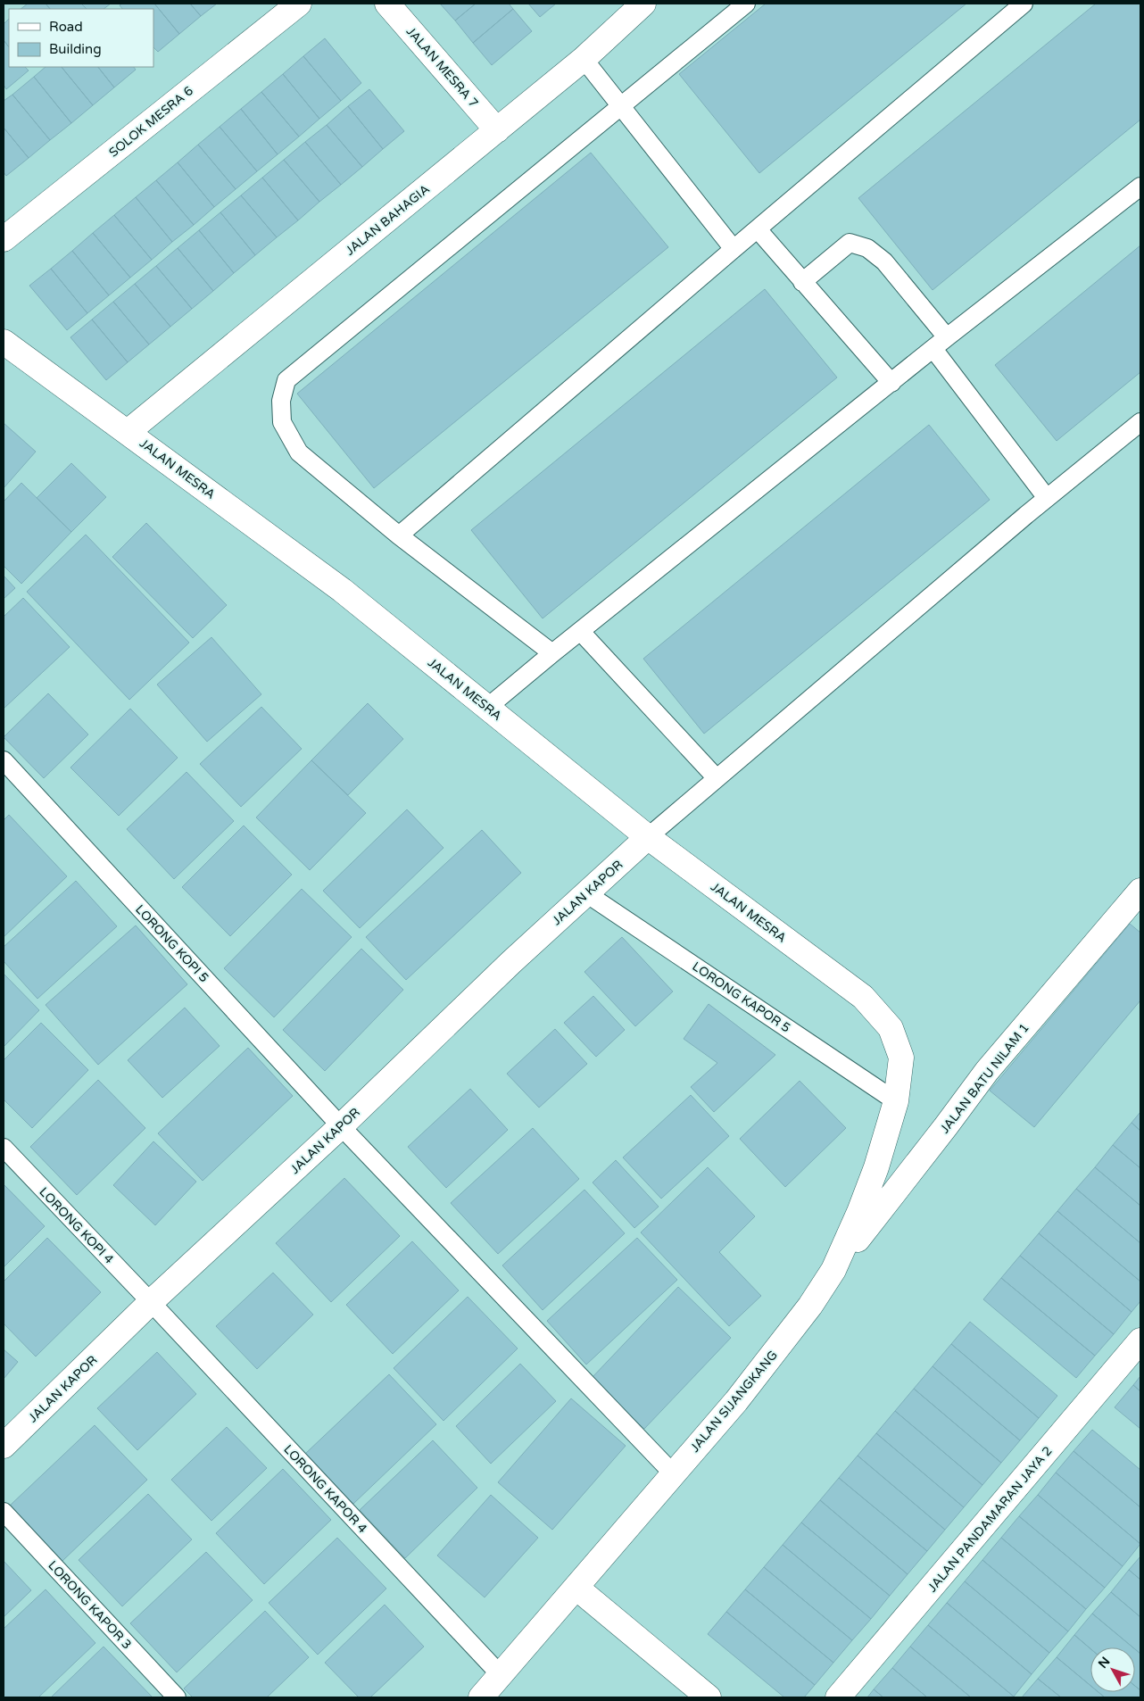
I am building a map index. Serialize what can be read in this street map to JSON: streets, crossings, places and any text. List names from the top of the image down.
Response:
{
  "streets": {
    "street": [
      "JALAN MESRA 7",
      "SOLOK MESRA 6",
      "JALAN BAHAGIA",
      "JALAN MESRA",
      "JALAN KAPOR",
      "JALAN BATU NILAM 1",
      "JALAN SIJANGKANG",
      "JALAN PANDAMARAN JAYA 2"
    ],
    "lane": [
      "LORONG KOPI 5",
      "LORONG KAPOR 5",
      "LORONG KOPI 4",
      "LORONG KAPOR 4",
      "LORONG KAPOR 3"
    ]
  },
  "crossings": [
    ["JALAN MESRA 7", "JALAN BAHAGIA"],
    ["JALAN BAHAGIA", "JALAN MESRA"],
    ["JALAN MESRA", "JALAN KAPOR"],
    ["JALAN MESRA", "JALAN SIJANGKANG"],
    ["JALAN KAPOR", "LORONG KOPI 5"],
    ["JALAN KAPOR", "LORONG KAPOR 5"],
    ["JALAN KAPOR", "LORONG KOPI 4"],
    ["JALAN KAPOR", "LORONG KAPOR 4"],
    ["LORONG KAPOR 5", "JALAN SIJANGKANG"],
    ["JALAN BATU NILAM 1", "JALAN SIJANGKANG"],
    ["LORONG KOPI 4", "LORONG KAPOR 4"],
    ["JALAN SIJANGKANG", "LORONG KAPOR 4"]
  ],
  "legend": ["Road", "Building"],
  "north": "top left"
}
